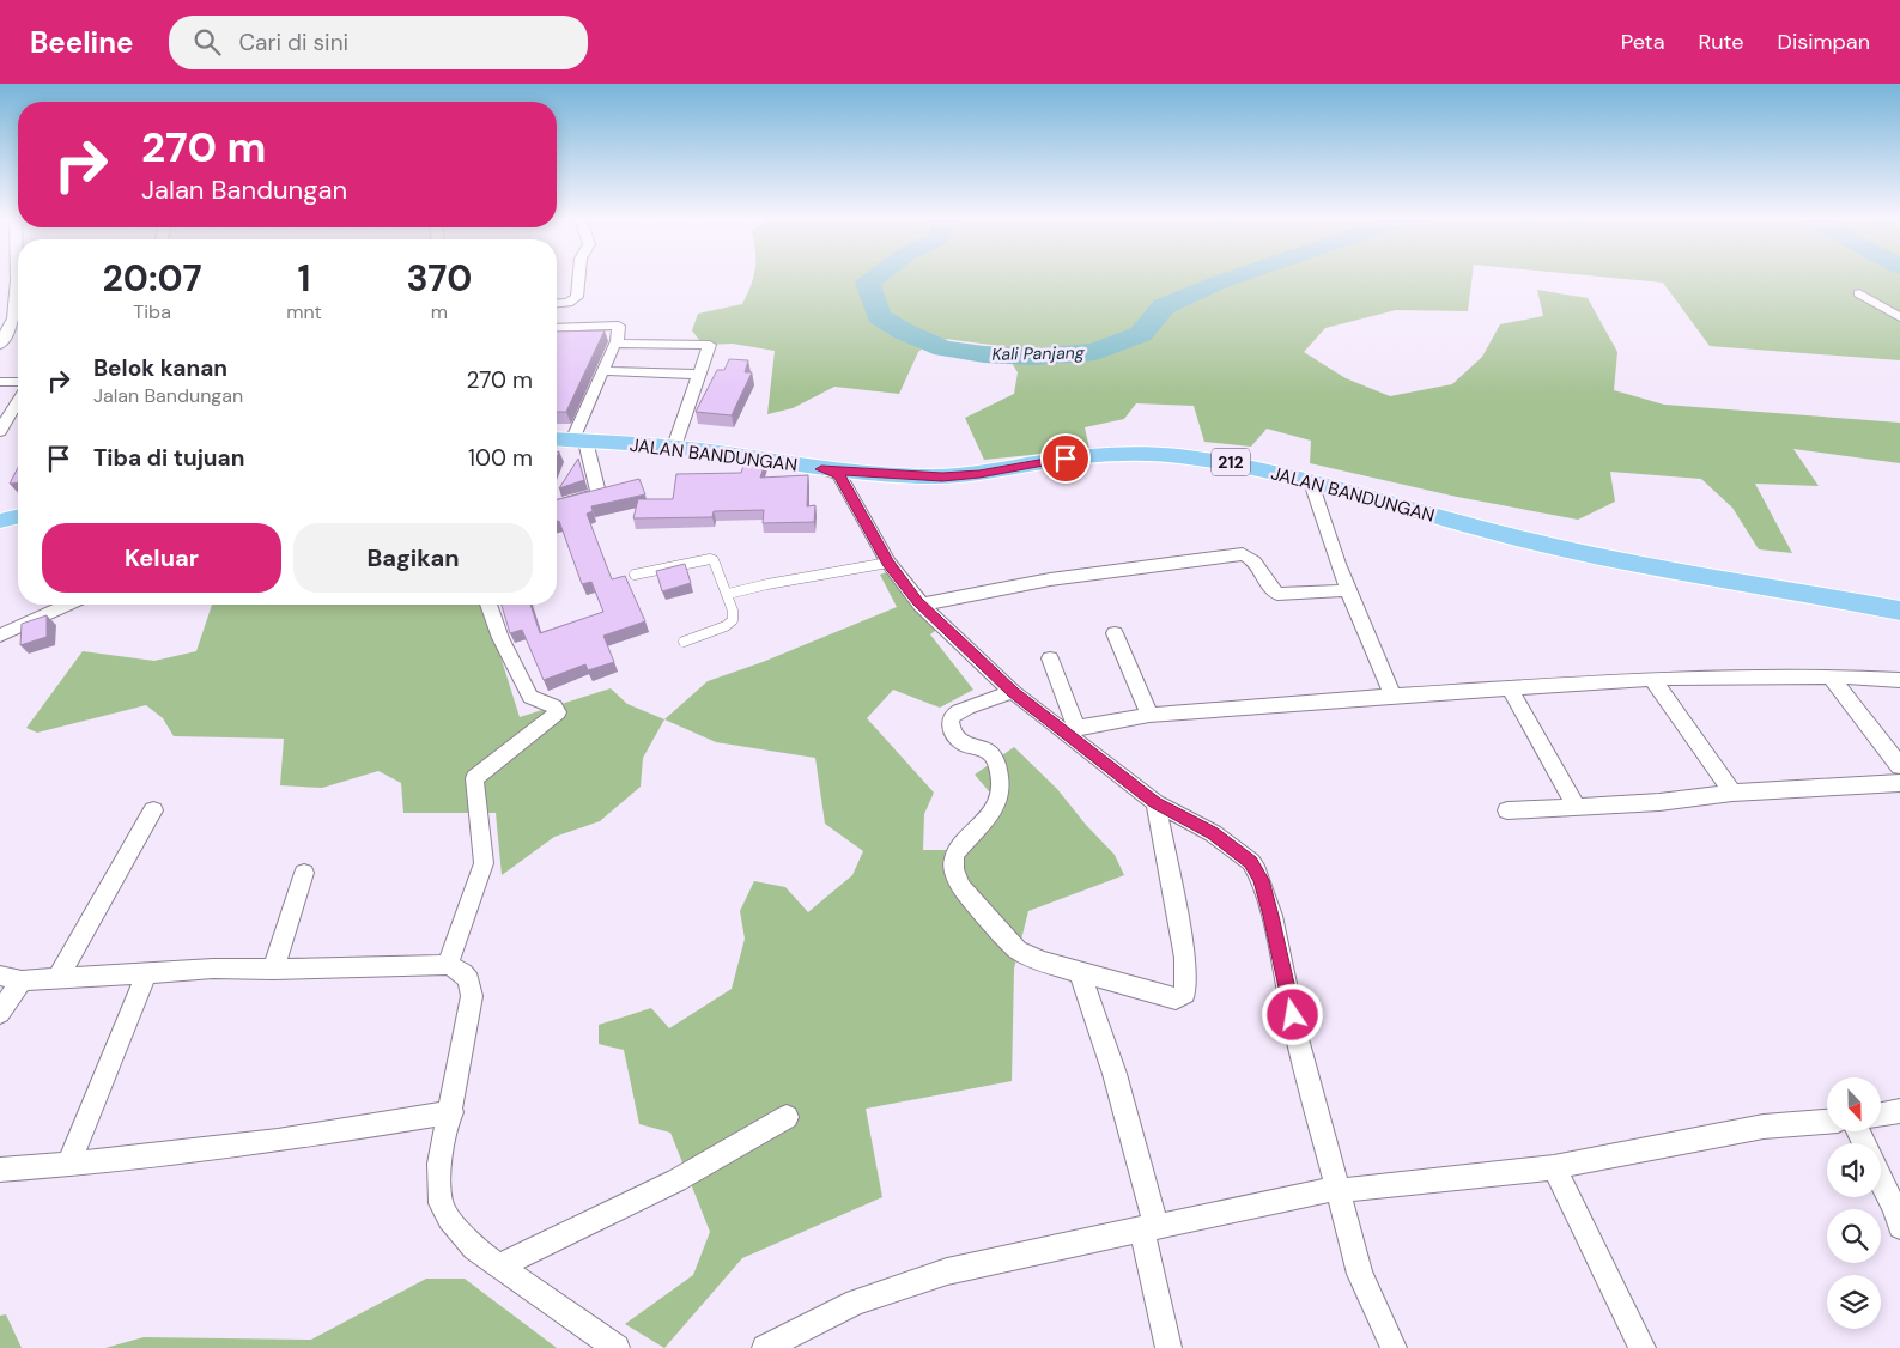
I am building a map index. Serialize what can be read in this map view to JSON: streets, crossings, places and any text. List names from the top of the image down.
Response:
{
  "streets": {
    "main road": ["JALAN BANDUNGAN", "212"]
  },
  "water": ["Kali Panjang"],
  "north": "bottom",
  "page": {
    "header": "Beeline",
    "search": "Cari di sini",
    "nav": ["Peta", "Rute", "Disimpan"],
    "turn": ["270 m", "Jalan Bandungan"],
    "eta": [
      "20:07",
      "Tiba",
      "1",
      "mnt",
      "370",
      "m"
    ],
    "list": [
      {
        "name": "Belok kanan",
        "note": "Jalan Bandungan",
        "value": "270 m"
      },
      {
        "name": "Tiba di tujuan",
        "value": "100 m"
      }
    ],
    "buttons": ["Keluar", "Bagikan"]
  }
}
